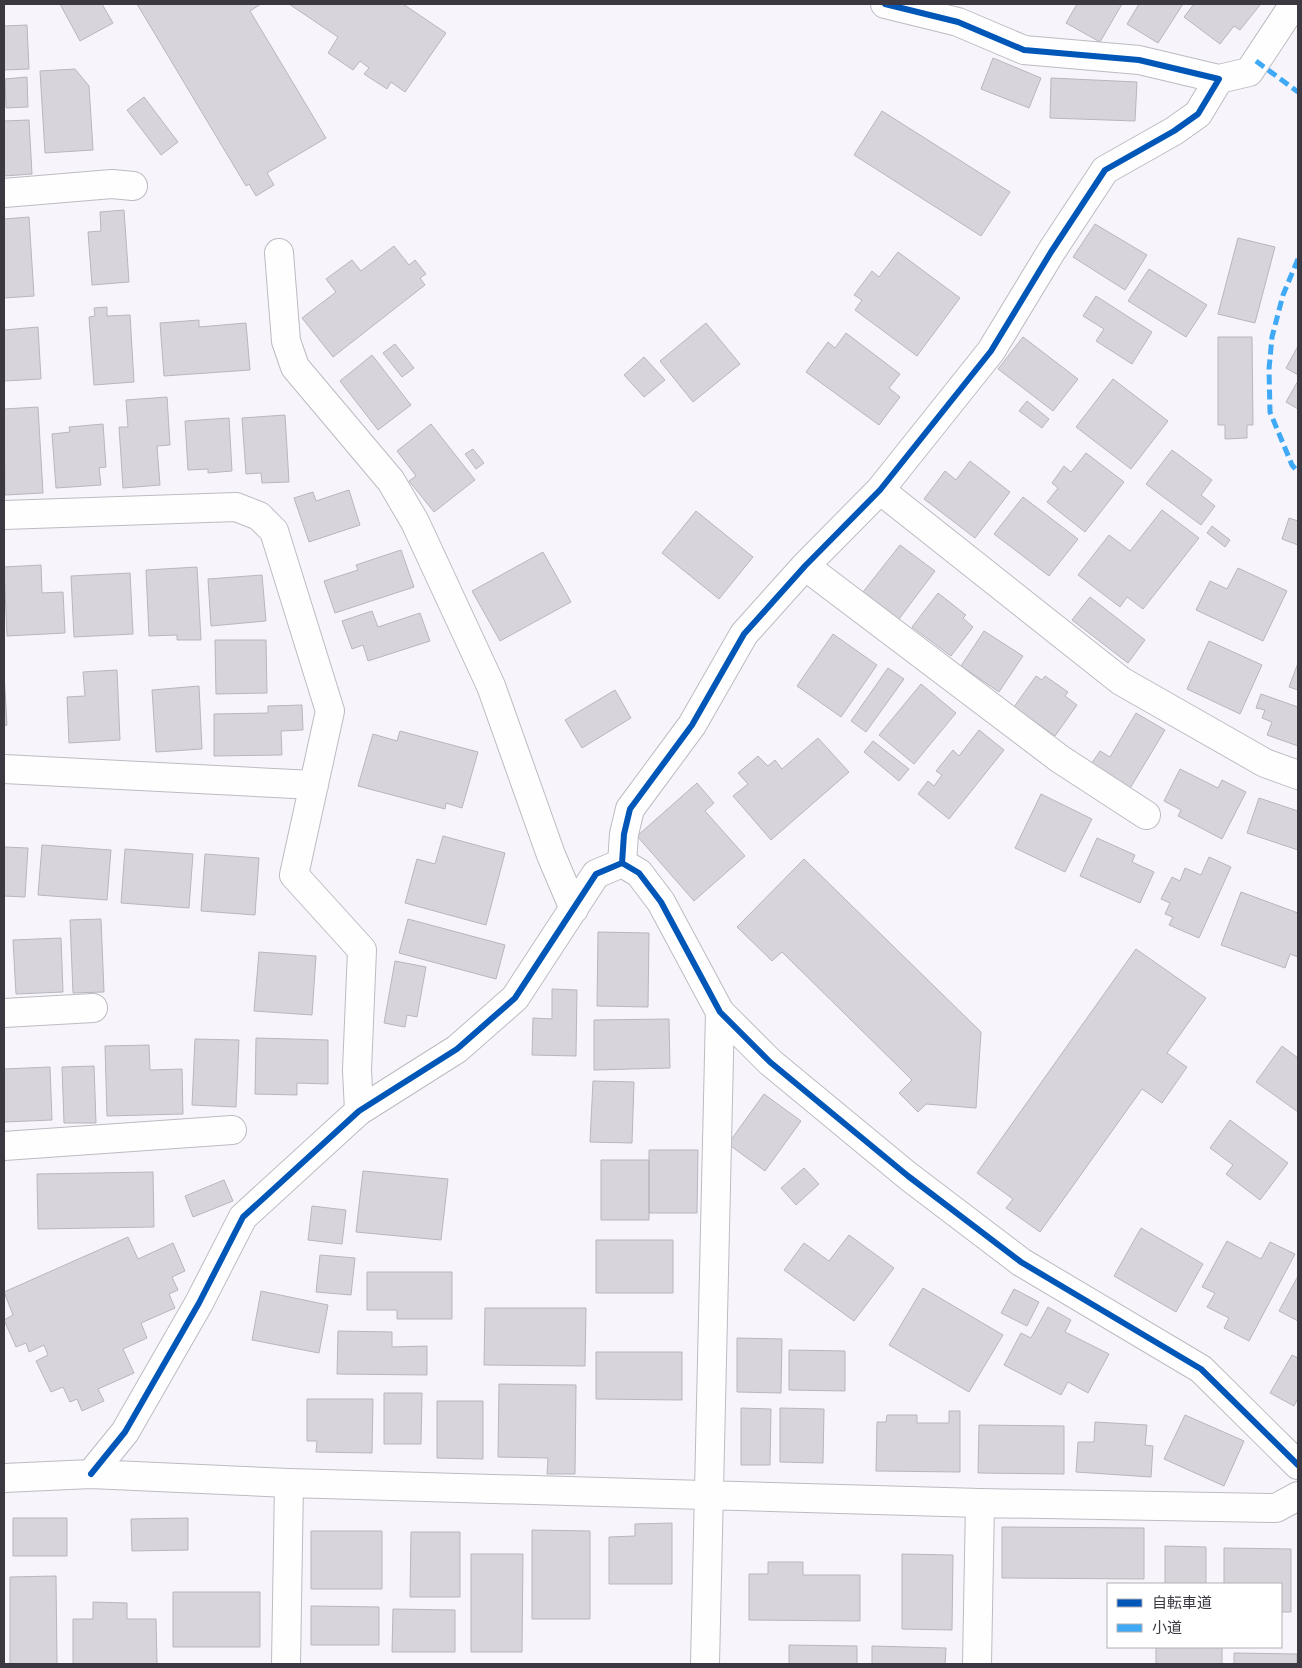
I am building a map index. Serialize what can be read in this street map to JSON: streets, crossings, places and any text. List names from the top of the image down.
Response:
{
  "legend": ["自転車道", "小道"]
}
